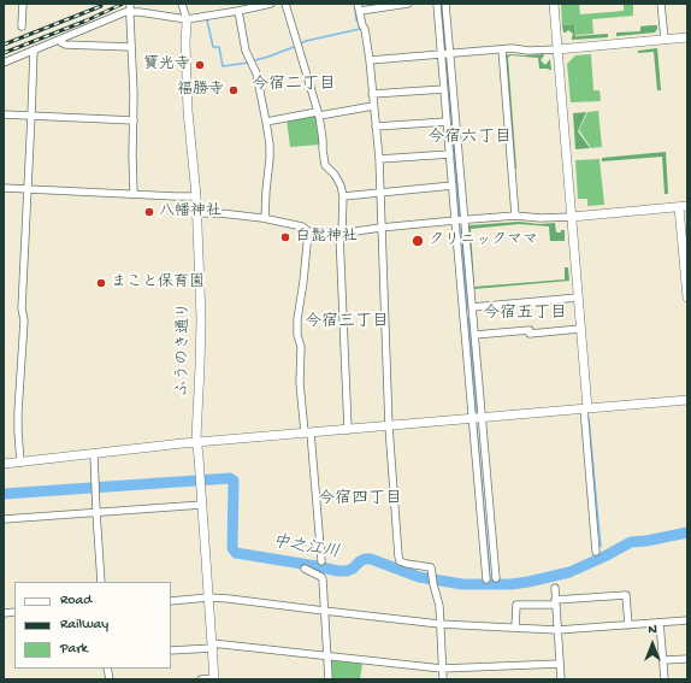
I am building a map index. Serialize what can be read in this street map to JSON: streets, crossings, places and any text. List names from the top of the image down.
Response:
{
  "streets": {
    "street": ["ふうのき通り"]
  },
  "districts": [
    "今宿二丁目",
    "今宿六丁目",
    "今宿五丁目",
    "今宿三丁目",
    "今宿四丁目"
  ],
  "water": ["中之江川"],
  "places": [
    "寶光寺",
    "福勝寺",
    "八幡神社",
    "白髭神社",
    "クリニックママ",
    "まこと保育園"
  ],
  "legend": ["Road", "Railway", "Park"],
  "north": "top"
}
